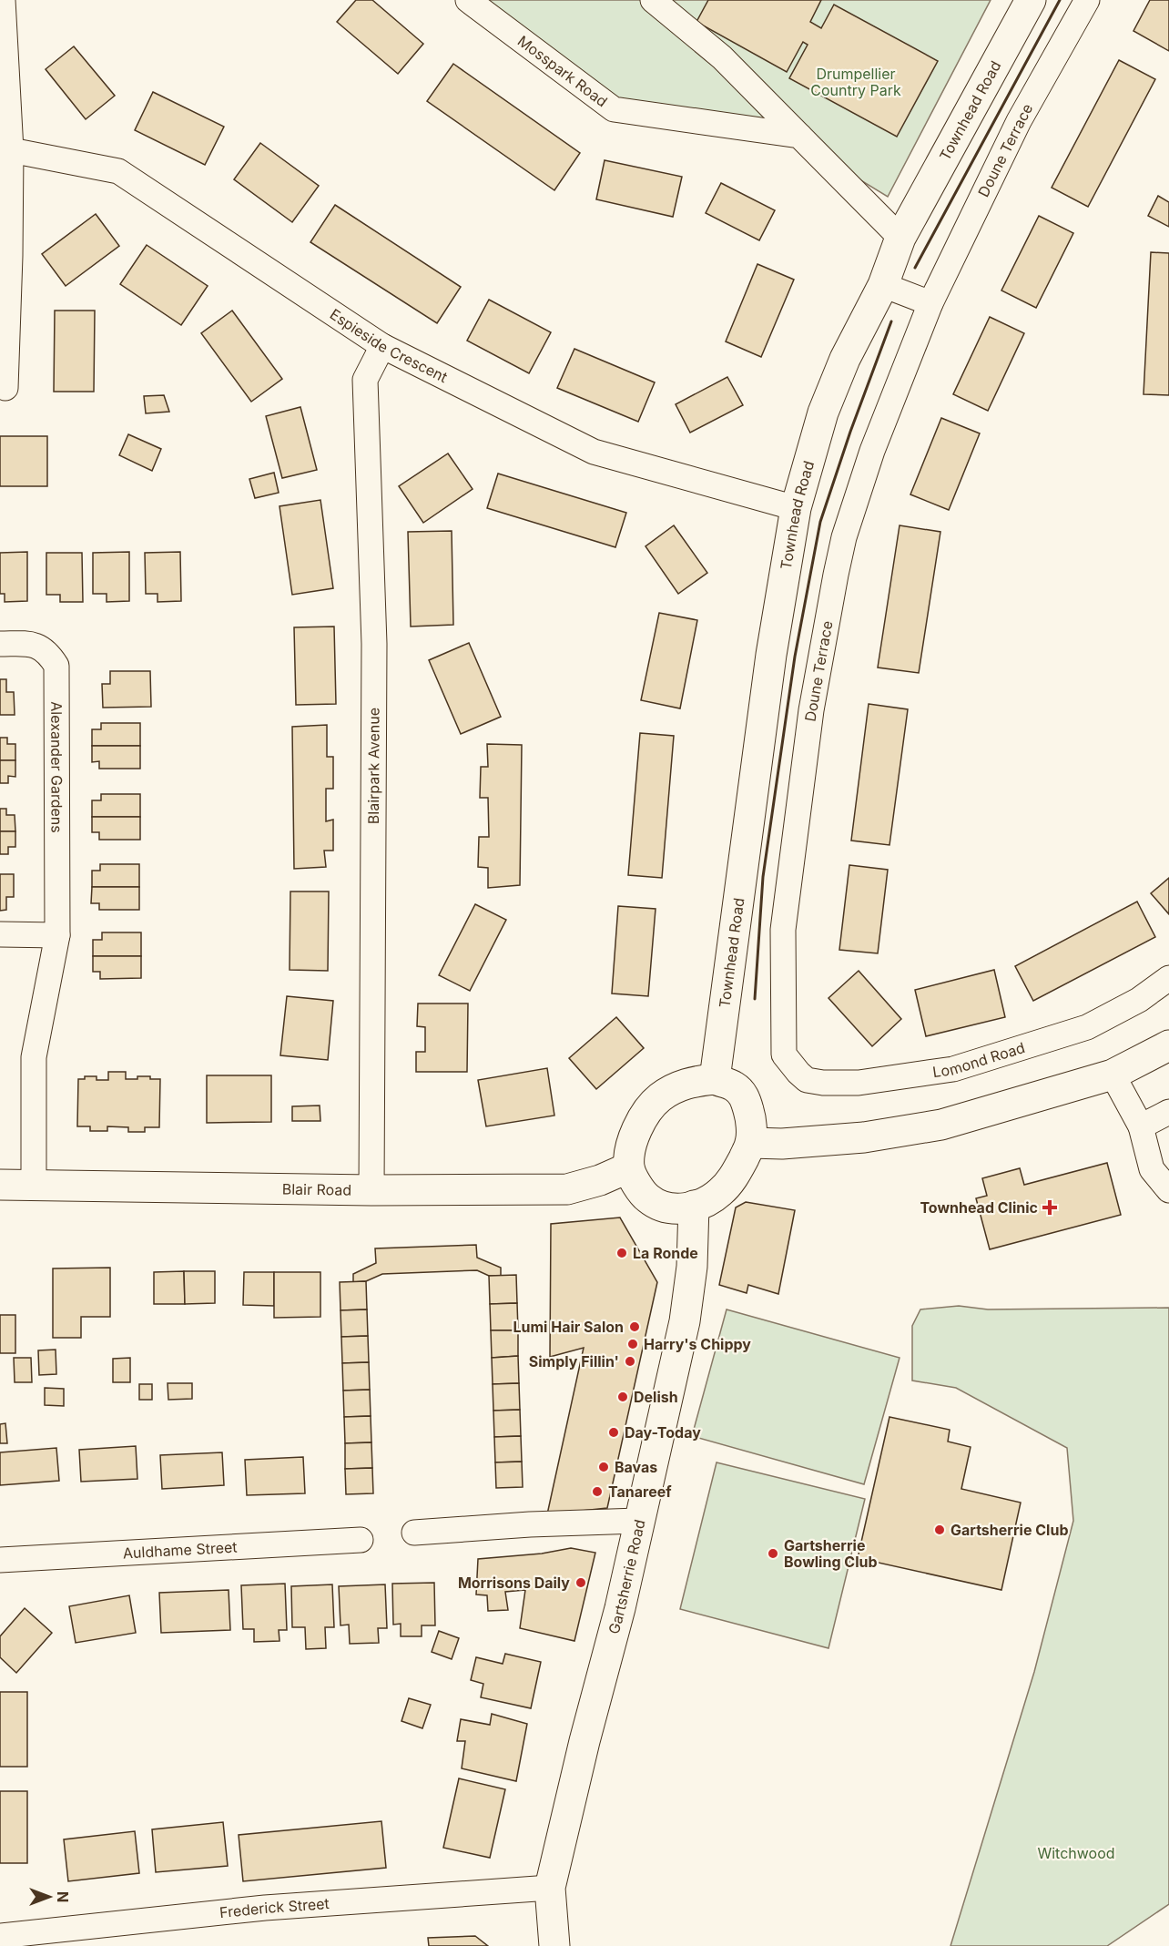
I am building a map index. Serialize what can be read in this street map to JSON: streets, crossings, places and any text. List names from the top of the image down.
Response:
{
  "streets": {
    "street": [
      "Mosspark Road",
      "Townhead Road",
      "Doune Terrace",
      "Espieside Crescent",
      "Blairpark Avenue",
      "Alexander Gardens",
      "Lomond Road",
      "Blair Road",
      "Auldhame Street",
      "Gartsherrie Road",
      "Frederick Street"
    ]
  },
  "crossings": [
    ["Townhead Road", "Espieside Crescent"],
    ["Townhead Road", "Blair Road"],
    ["Townhead Road", "Gartsherrie Road"],
    ["Doune Terrace", "Lomond Road"],
    ["Espieside Crescent", "Blairpark Avenue"],
    ["Blairpark Avenue", "Blair Road"],
    ["Alexander Gardens", "Blair Road"],
    ["Blair Road", "Gartsherrie Road"],
    ["Gartsherrie Road", "Frederick Street"]
  ],
  "parks": ["Drumpellier Country Park", "Witchwood"],
  "places": {
    "health": ["Townhead Clinic"],
    "other": [
      "La Ronde",
      "Lumi Hair Salon",
      "Harry's Chippy",
      "Simply Fillin'",
      "Delish",
      "Day-Today",
      "Bavas",
      "Tanareef",
      "Gartsherrie Club",
      "Gartsherrie Bowling Club",
      "Morrisons Daily"
    ]
  },
  "north": "right"
}
